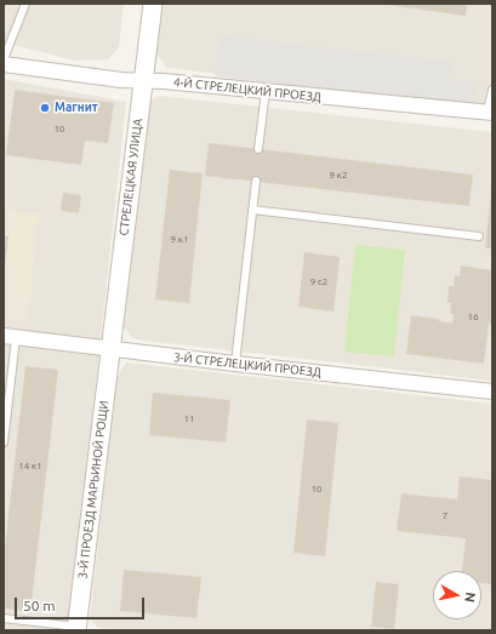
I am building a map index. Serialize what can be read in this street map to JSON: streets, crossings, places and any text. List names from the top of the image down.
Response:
{
  "streets": {
    "street": [
      "4-Й СТРЕЛЕЦКИЙ ПРОЕЗД",
      "СТРЕЛЕЦКАЯ УЛИЦА",
      "3-Й СТРЕЛЕЦКИЙ ПРОЕЗД",
      "3-Й ПРОЕЗД МАРЬИНОЙ РОЩИ"
    ]
  },
  "crossings": [
    ["4-Й СТРЕЛЕЦКИЙ ПРОЕЗД", "СТРЕЛЕЦКАЯ УЛИЦА"],
    ["СТРЕЛЕЦКАЯ УЛИЦА", "3-Й СТРЕЛЕЦКИЙ ПРОЕЗД"],
    ["СТРЕЛЕЦКАЯ УЛИЦА", "3-Й ПРОЕЗД МАРЬИНОЙ РОЩИ"],
    ["3-Й СТРЕЛЕЦКИЙ ПРОЕЗД", "3-Й ПРОЕЗД МАРЬИНОЙ РОЩИ"]
  ],
  "places": ["Магнит"],
  "house_numbers": [
    "10",
    "9 к2",
    "9 к1",
    "9 с2",
    "16",
    "11",
    "14 к1",
    "10",
    "7"
  ],
  "scale_bar": "50 m",
  "north": "right"
}
